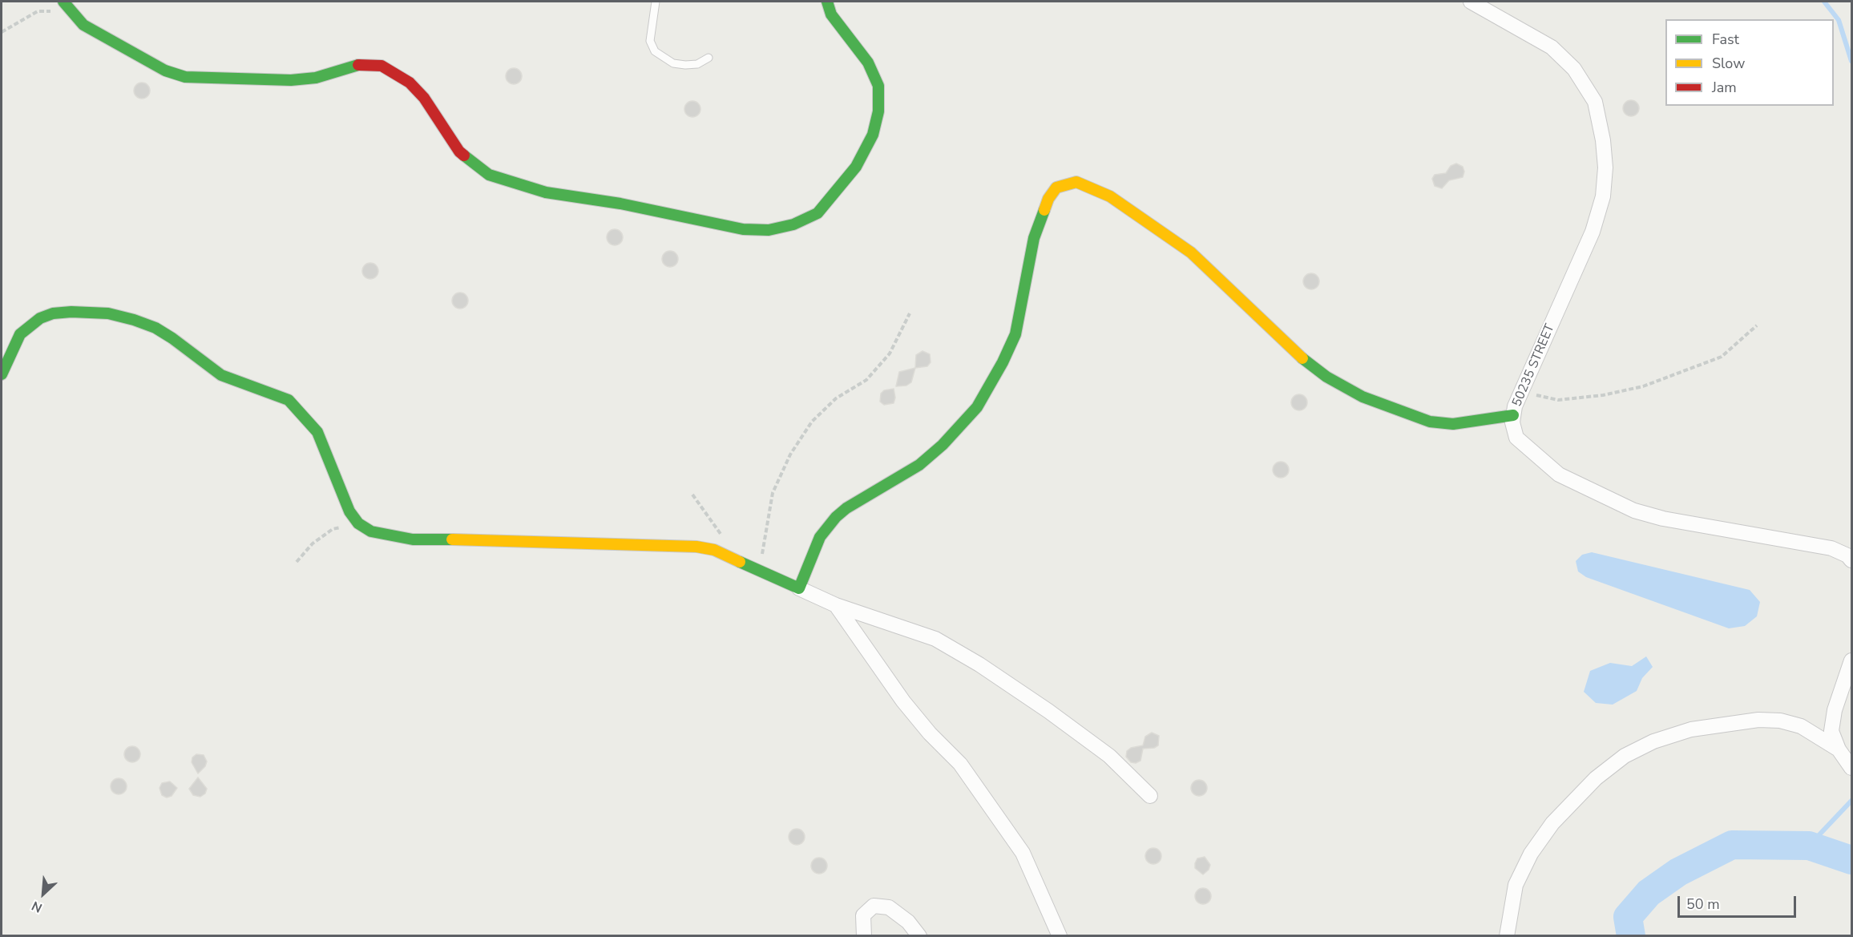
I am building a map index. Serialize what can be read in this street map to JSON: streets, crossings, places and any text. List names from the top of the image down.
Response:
{
  "streets": {
    "street": ["50235 STREET"]
  },
  "legend": ["Fast", "Slow", "Jam"],
  "scale_bar": "50 m",
  "north": "bottom left"
}
